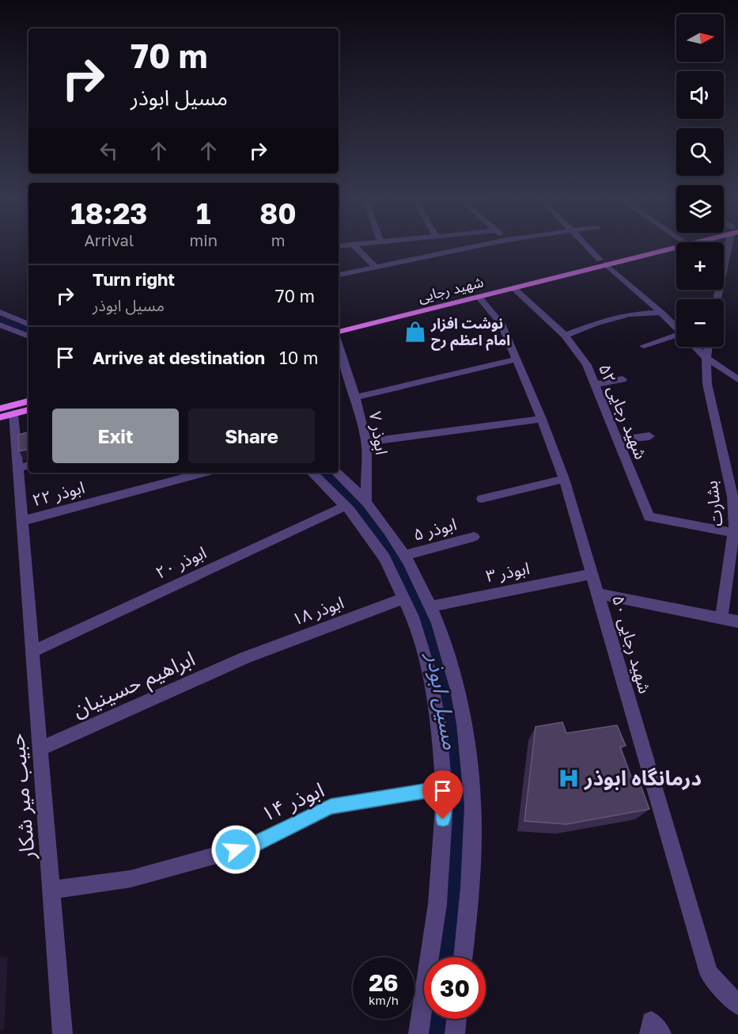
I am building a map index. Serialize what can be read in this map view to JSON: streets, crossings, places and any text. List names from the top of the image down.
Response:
{
  "streets": {
    "main road": ["شهید رجایی"],
    "street": [
      "شهید رجایی ۵۲",
      "ابوذر ۷",
      "ابوذر ۲۲",
      "بشارت",
      "ابوذر ۵",
      "ابوذر ۲۰",
      "ابوذر ۳",
      "ابوذر ۱۸",
      "شهید رجایی ۵۰",
      "ابراهیم حسینیان",
      "حبیب میر شکار",
      "ابوذر ۱۴"
    ]
  },
  "crossings": [
    ["شهید رجایی", "شهید رجایی ۵۲"],
    ["شهید رجایی", "شهید رجایی ۵۰"],
    ["شهید رجایی ۵۲", "بشارت"],
    ["ابوذر ۲۲", "حبیب میر شکار"],
    ["ابوذر ۲۰", "حبیب میر شکار"],
    ["ابوذر ۳", "شهید رجایی ۵۰"],
    ["ابوذر ۱۸", "ابراهیم حسینیان"],
    ["ابراهیم حسینیان", "حبیب میر شکار"],
    ["حبیب میر شکار", "ابوذر ۱۴"]
  ],
  "water": ["مسیل ابوذر"],
  "places": {
    "shop": ["نوشت افزار امام اعظم رح"],
    "hospital": ["درمانگاه ابوذر"]
  },
  "north": "right",
  "page": {
    "map_buttons": ["+", "−"],
    "turn": ["70 m", "مسیل ابوذر"],
    "eta": [
      "18:23",
      "Arrival",
      "1",
      "min",
      "80",
      "m"
    ],
    "list": [
      {
        "name": "Turn right",
        "note": "مسیل ابوذر",
        "value": "70 m"
      },
      {
        "name": "Arrive at destination",
        "value": "10 m"
      }
    ],
    "buttons": ["Exit", "Share"],
    "speed": "26 km/h",
    "limit": "30"
  }
}
